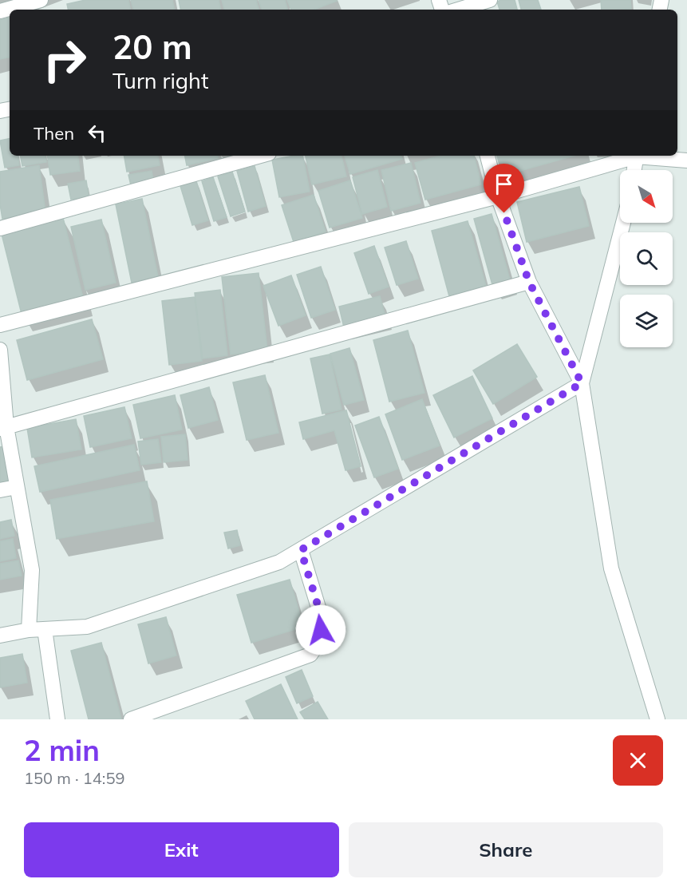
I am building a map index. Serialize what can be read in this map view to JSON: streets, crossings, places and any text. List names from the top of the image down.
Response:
{
  "north": "bottom right",
  "page": {
    "turn": ["20 m", "Turn right"],
    "then": "Then",
    "heading": ["2 min", "150 m · 14:59"],
    "buttons": ["Exit", "Share"]
  }
}
